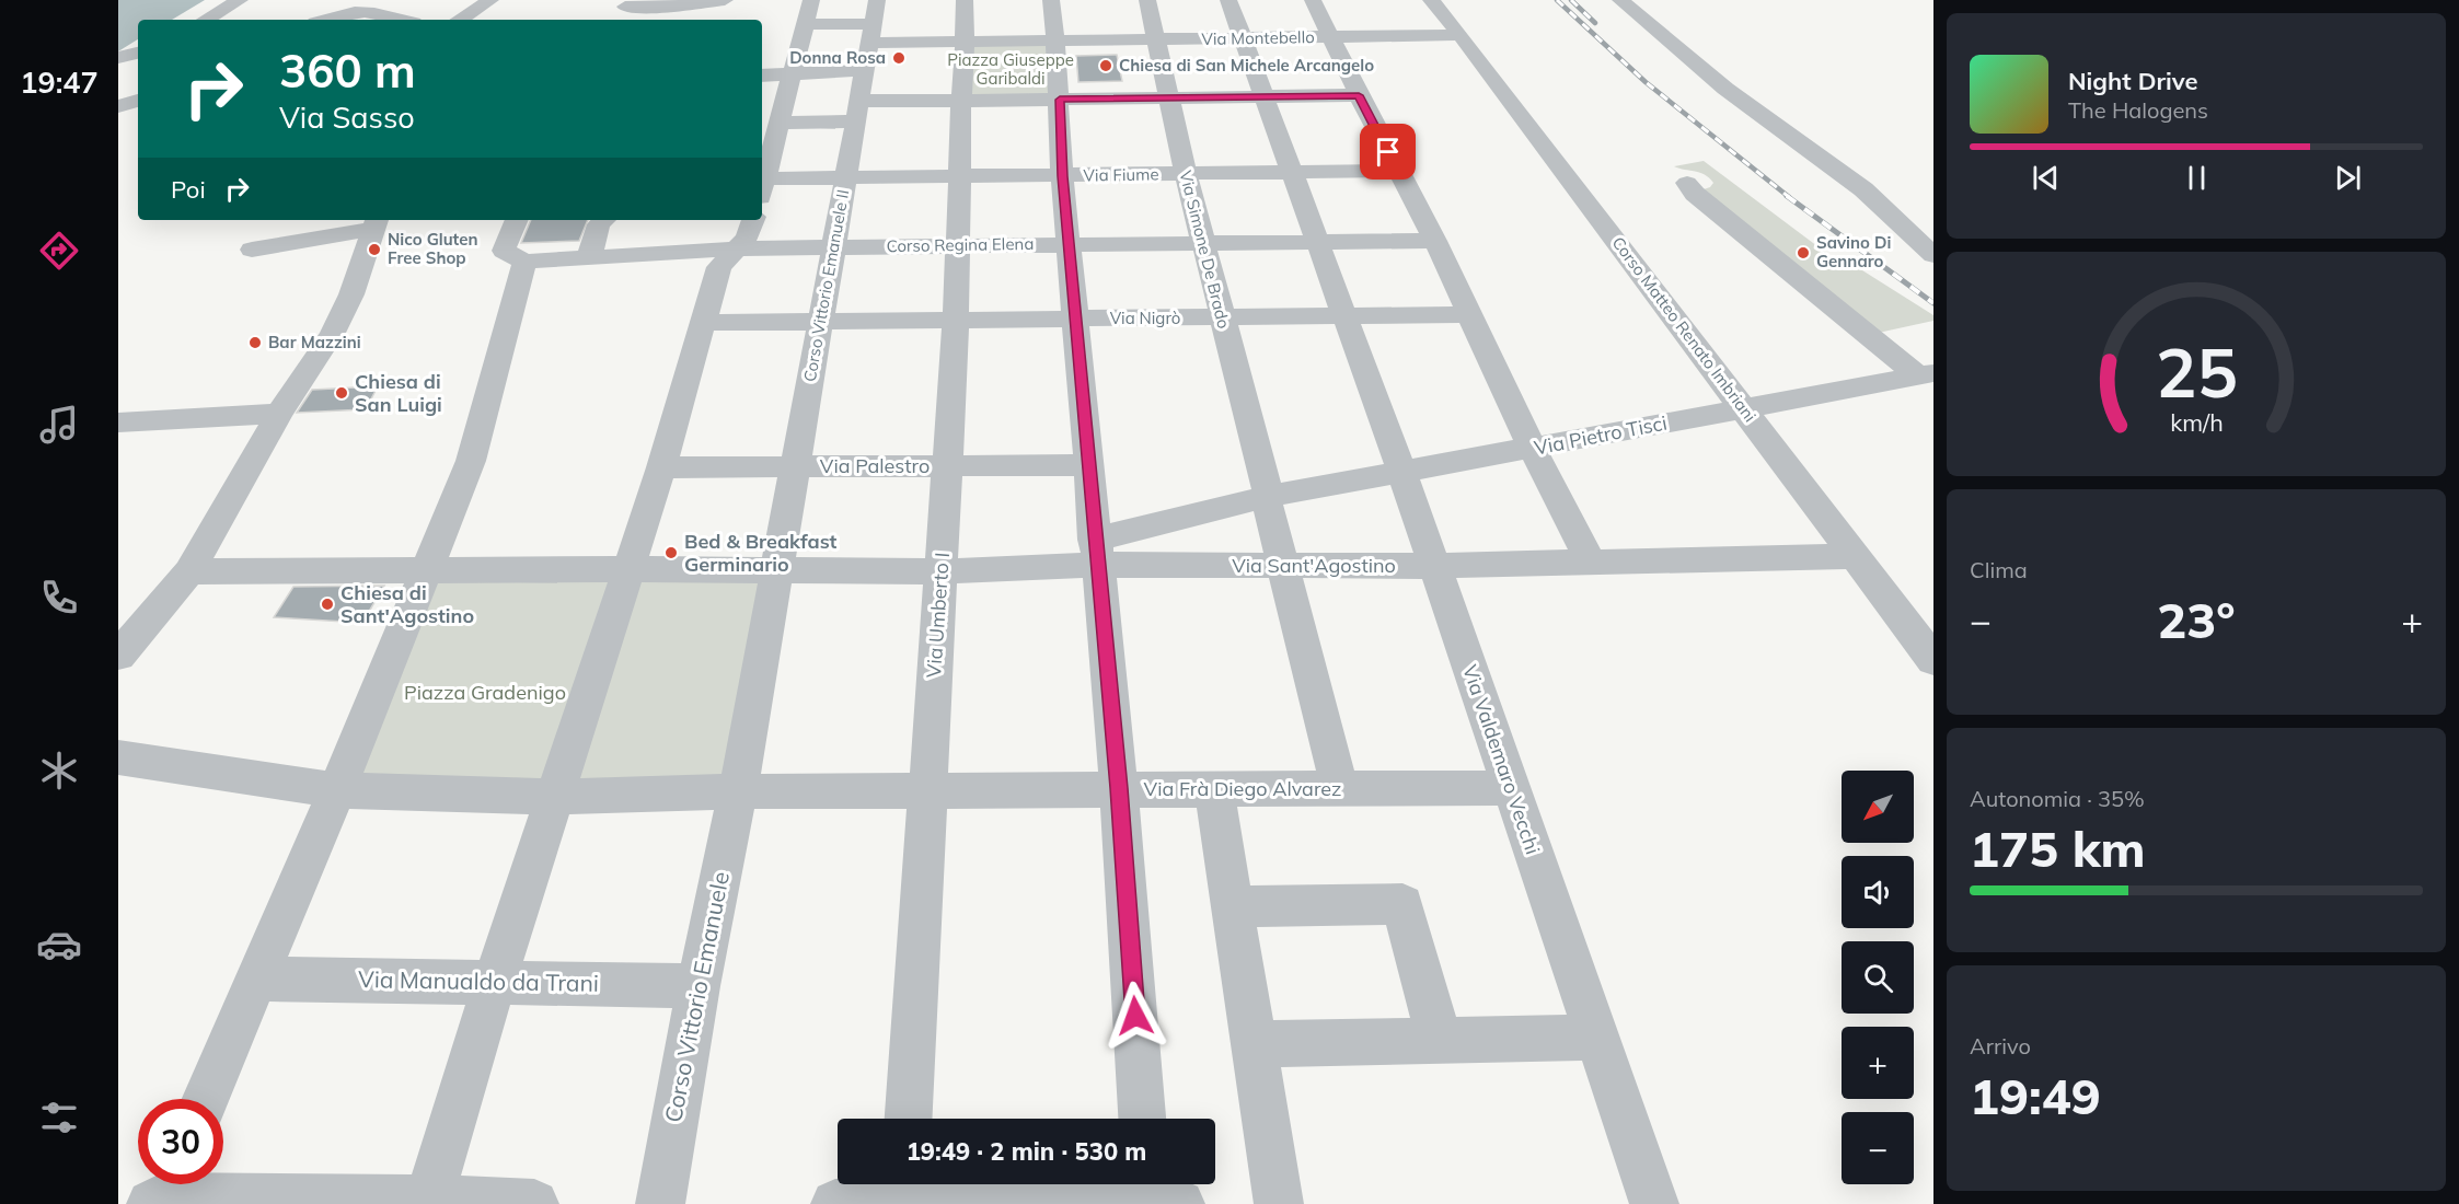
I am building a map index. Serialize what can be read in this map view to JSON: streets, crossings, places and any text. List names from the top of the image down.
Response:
{
  "streets": {
    "street": [
      "Via Montebello",
      "Via Fiume",
      "Corso Regina Elena",
      "Via Simone De Brado",
      "Corso Vittorio Emanuele II",
      "Via Nigrò",
      "Corso Matteo Renato Imbriani",
      "Via Pietro Tisci",
      "Via Palestro",
      "Via Sant'Agostino",
      "Via Umberto I",
      "Via Valdemaro Vecchi",
      "Via Frà Diego Alvarez",
      "Via Manualdo da Trani",
      "Corso Vittorio Emanuele"
    ]
  },
  "crossings": [
    ["Via Montebello", "Via Simone De Brado"],
    ["Via Montebello", "Corso Matteo Renato Imbriani"],
    ["Via Montebello", "Via Valdemaro Vecchi"],
    ["Via Fiume", "Via Simone De Brado"],
    ["Via Fiume", "Corso Vittorio Emanuele II"],
    ["Via Fiume", "Via Umberto I"],
    ["Via Fiume", "Via Valdemaro Vecchi"],
    ["Corso Regina Elena", "Via Simone De Brado"],
    ["Corso Regina Elena", "Corso Vittorio Emanuele II"],
    ["Corso Regina Elena", "Via Umberto I"],
    ["Corso Regina Elena", "Via Valdemaro Vecchi"],
    ["Via Simone De Brado", "Via Nigrò"],
    ["Via Simone De Brado", "Via Pietro Tisci"],
    ["Via Simone De Brado", "Via Sant'Agostino"],
    ["Via Simone De Brado", "Via Frà Diego Alvarez"],
    ["Corso Vittorio Emanuele II", "Via Nigrò"],
    ["Corso Vittorio Emanuele II", "Via Palestro"],
    ["Corso Vittorio Emanuele II", "Via Sant'Agostino"],
    ["Via Nigrò", "Via Umberto I"],
    ["Via Nigrò", "Via Valdemaro Vecchi"],
    ["Corso Matteo Renato Imbriani", "Via Pietro Tisci"],
    ["Corso Matteo Renato Imbriani", "Via Sant'Agostino"],
    ["Via Pietro Tisci", "Via Sant'Agostino"],
    ["Via Pietro Tisci", "Via Valdemaro Vecchi"],
    ["Via Palestro", "Via Umberto I"],
    ["Via Sant'Agostino", "Via Umberto I"],
    ["Via Sant'Agostino", "Via Valdemaro Vecchi"],
    ["Via Umberto I", "Via Frà Diego Alvarez"],
    ["Via Valdemaro Vecchi", "Via Frà Diego Alvarez"],
    ["Via Frà Diego Alvarez", "Corso Vittorio Emanuele"],
    ["Via Manualdo da Trani", "Corso Vittorio Emanuele"]
  ],
  "parks": ["Piazza Giuseppe Garibaldi", "Piazza Gradenigo"],
  "places": [
    "Donna Rosa",
    "Chiesa di San Michele Arcangelo",
    "Nico Gluten Free Shop",
    "Savino Di Gennaro",
    "Bar Mazzini",
    "Chiesa di San Luigi",
    "Bed & Breakfast Germinario",
    "Chiesa di Sant'Agostino"
  ],
  "north": "bottom left",
  "page": {
    "tabs": "19:47",
    "turn": ["360 m", "Via Sasso"],
    "song": ["Night Drive", "The Halogens"],
    "then": "Poi",
    "tile": [
      "Clima",
      ["Autonomia · 35%", "175 km"],
      ["Arrivo", "19:49"]
    ],
    "heat": ["−", "23°", "+"],
    "map_buttons": ["+", "−"],
    "limit": "30",
    "trip": "19:49 · 2 min · 530 m",
    "gauge": ["25", "km/h"]
  }
}
